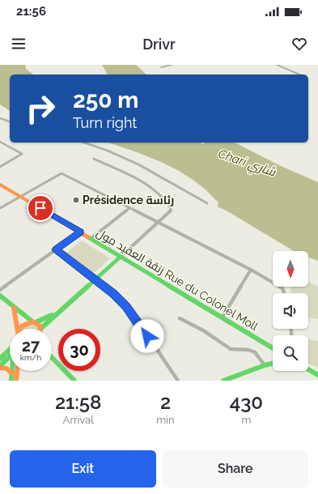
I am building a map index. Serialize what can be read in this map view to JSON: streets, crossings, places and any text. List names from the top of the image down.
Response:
{
  "streets": {
    "main road": ["زنقة العقيد مول Rue du Colonel Moll"]
  },
  "water": ["Chari شاري"],
  "places": ["Présidence رئاسة"],
  "north": "bottom",
  "page": {
    "status": "21:56",
    "header": "Drivr",
    "turn": ["250 m", "Turn right"],
    "speed": "27 km/h",
    "limit": "30",
    "eta": [
      "21:58",
      "Arrival",
      "2",
      "min",
      "430",
      "m"
    ],
    "buttons": ["Exit", "Share"]
  }
}
